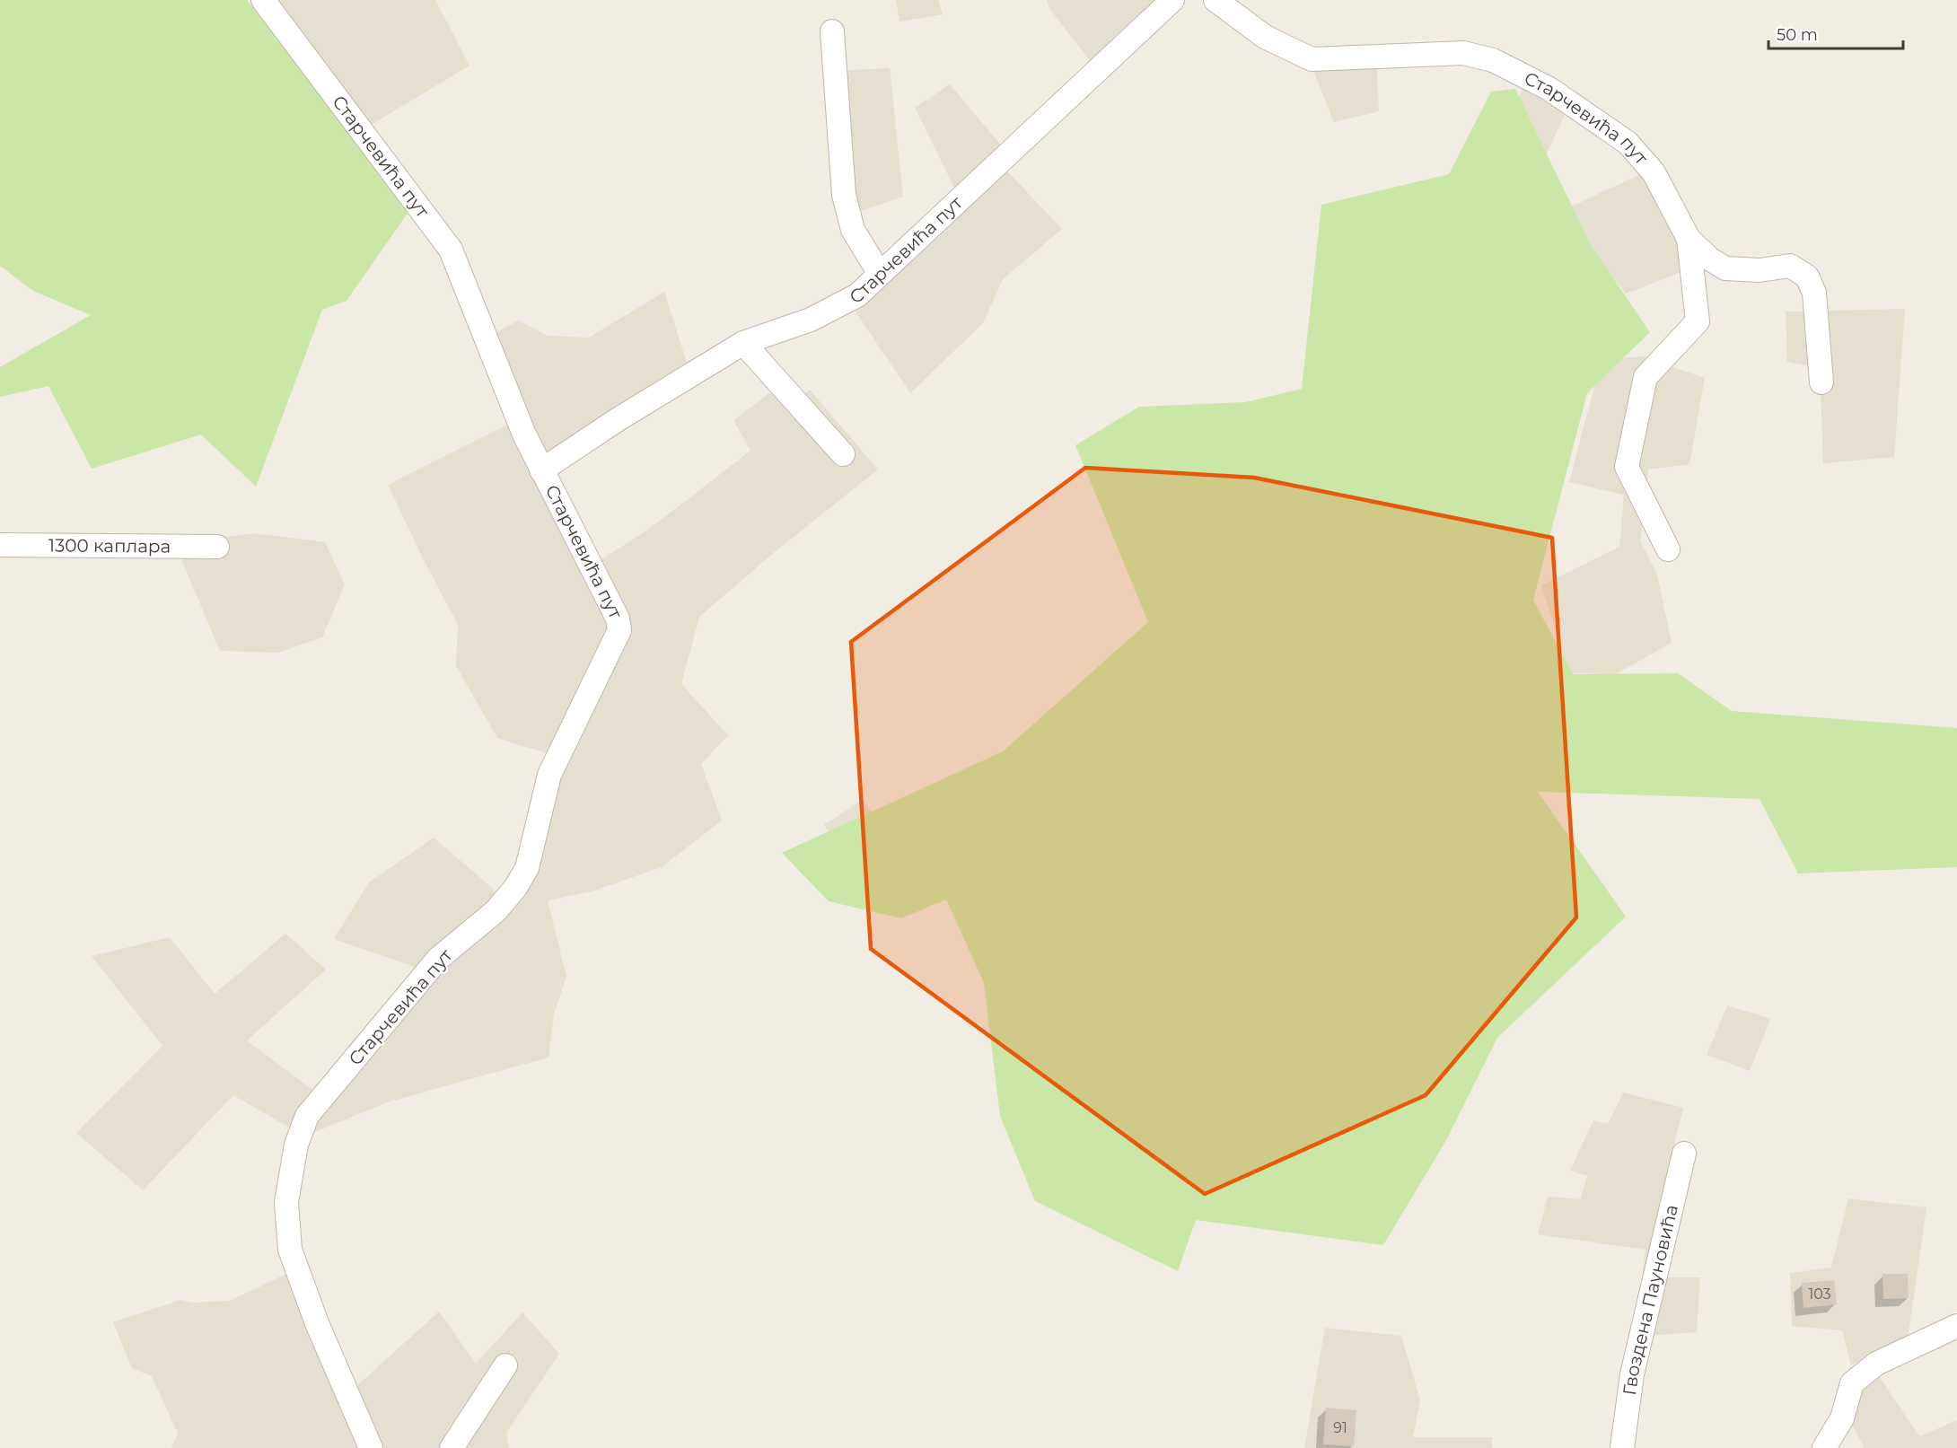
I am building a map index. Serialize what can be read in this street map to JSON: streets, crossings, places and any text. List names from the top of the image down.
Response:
{
  "streets": {
    "street": ["Старчевића пут", "1300 каплара", "Гвоздена Пауновића"]
  },
  "house_numbers": ["103", "91"],
  "scale_bar": "50 m"
}
